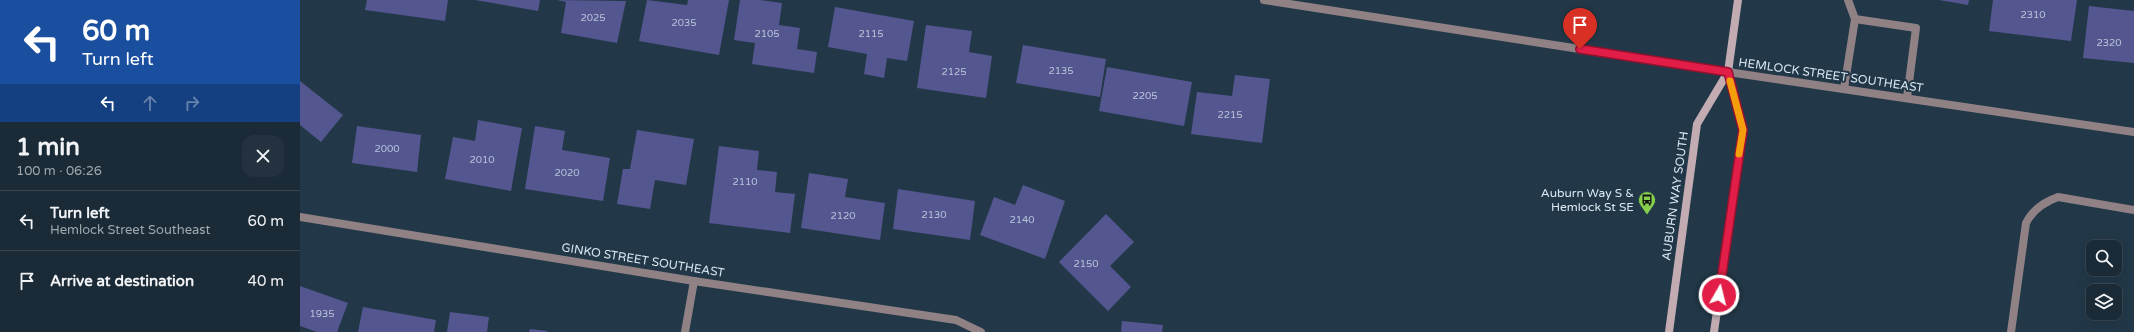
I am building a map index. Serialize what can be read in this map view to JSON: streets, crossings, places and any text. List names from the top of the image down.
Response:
{
  "streets": {
    "main road": ["AUBURN WAY SOUTH"],
    "street": ["HEMLOCK STREET SOUTHEAST", "GINKO STREET SOUTHEAST"]
  },
  "crossings": [
    ["HEMLOCK STREET SOUTHEAST", "AUBURN WAY SOUTH"]
  ],
  "places": {
    "bus stop": ["Auburn Way S & Hemlock St SE"]
  },
  "house_numbers": [
    "2310",
    "2025",
    "2035",
    "2105",
    "2115",
    "2320",
    "2135",
    "2125",
    "2205",
    "2215",
    "2000",
    "2010",
    "2020",
    "2110",
    "2130",
    "2120",
    "2140",
    "2150",
    "1935"
  ],
  "page": {
    "turn": ["60 m", "Turn left"],
    "heading": ["1 min", "100 m · 06:26"],
    "list": [
      {
        "name": "Turn left",
        "note": "Hemlock Street Southeast",
        "value": "60 m"
      },
      {
        "name": "Arrive at destination",
        "value": "40 m"
      }
    ]
  }
}
